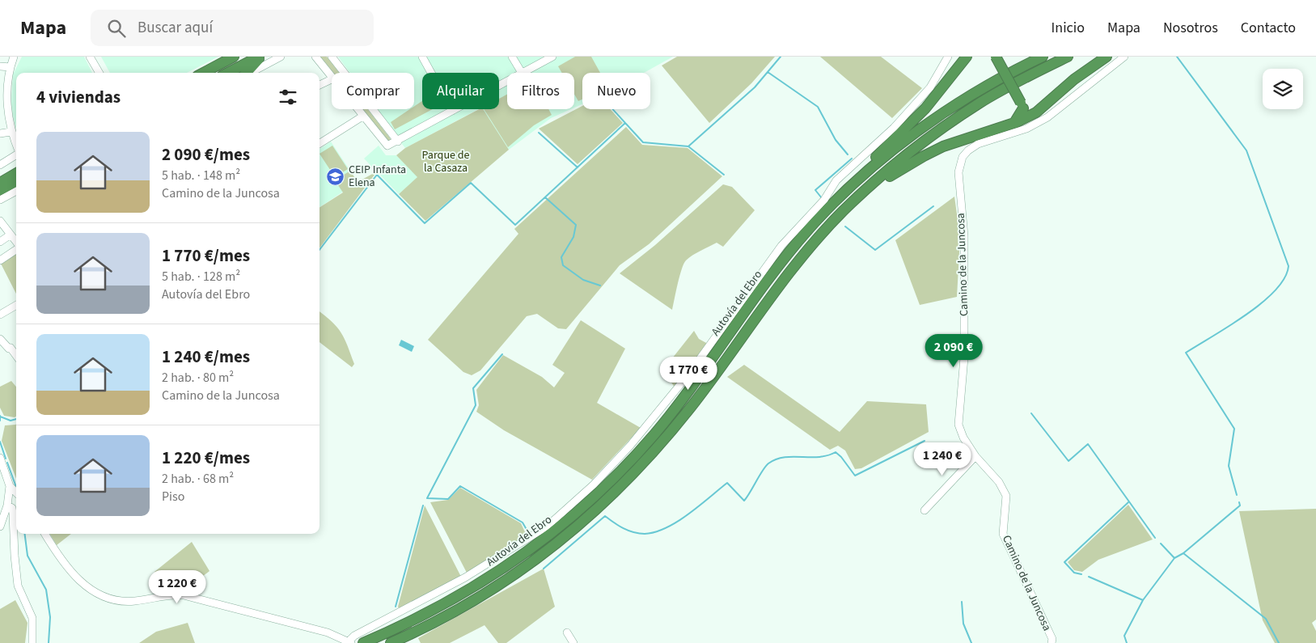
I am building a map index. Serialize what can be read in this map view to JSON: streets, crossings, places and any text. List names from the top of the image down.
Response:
{
  "streets": {
    "highway": ["Autovía del Ebro"],
    "street": ["Camino de la Juncosa"]
  },
  "parks": ["Parque de la Casaza"],
  "places": {
    "school or university": ["CEIP Infanta Elena"]
  },
  "page": {
    "header": "Mapa",
    "search": "Buscar aquí",
    "nav": [
      "Inicio",
      "Mapa",
      "Nosotros",
      "Contacto"
    ],
    "chip": [
      "Comprar",
      "Alquilar",
      "Filtros",
      "Nuevo"
    ],
    "heading": "4 viviendas",
    "list": [
      {
        "name": "2 090 €/mes",
        "note": "5 hab. · 148 m² · Camino de la Juncosa"
      },
      {
        "name": "1 770 €/mes",
        "note": "5 hab. · 128 m² · Autovía del Ebro"
      },
      {
        "name": "1 240 €/mes",
        "note": "2 hab. · 80 m² · Camino de la Juncosa"
      },
      {
        "name": "1 220 €/mes",
        "note": "2 hab. · 68 m² · Piso"
      }
    ],
    "price": [
      "2 090 €",
      "1 770 €",
      "1 240 €",
      "1 220 €"
    ]
  }
}
